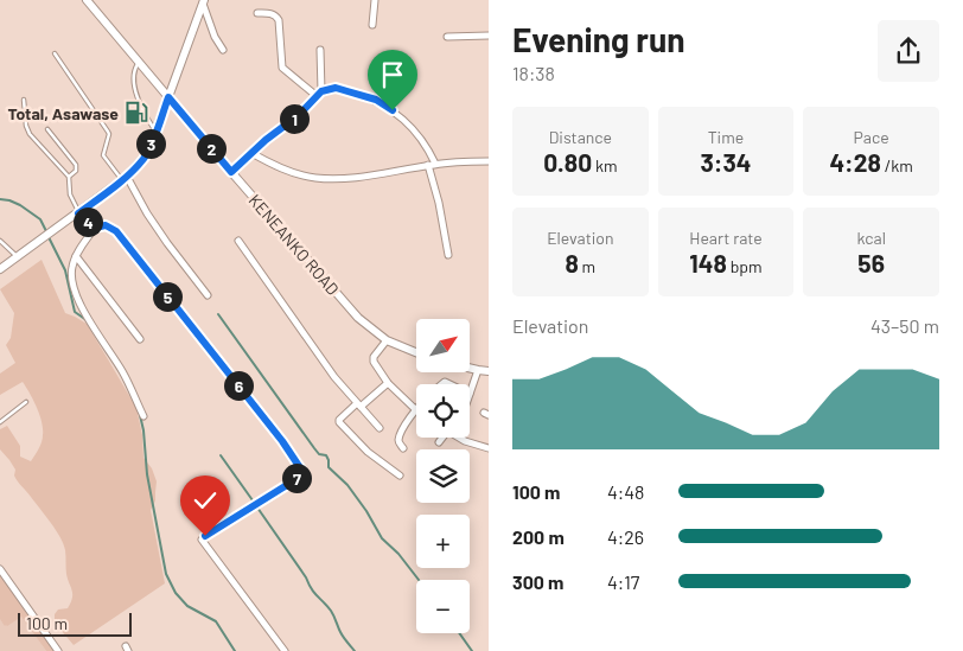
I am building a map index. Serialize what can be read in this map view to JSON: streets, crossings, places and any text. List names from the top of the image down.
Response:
{
  "streets": {
    "street": ["KENEANKO ROAD"]
  },
  "places": {
    "fuel station": ["Total, Asawase"]
  },
  "scale_bar": "100 m",
  "north": "top right",
  "page": {
    "heading": ["Evening run", "18:38"],
    "stats": [
      ["Distance", "0.80 km"],
      ["Time", "3:34"],
      ["Pace", "4:28 /km"],
      ["Elevation", "8 m"],
      ["Heart rate", "148 bpm"],
      ["kcal", "56"]
    ],
    "pins": [
      "1",
      "3",
      "2",
      "4",
      "5",
      "6",
      "7"
    ],
    "chart": ["Elevation", "43–50 m"],
    "map_buttons": ["+", "−"],
    "list": [
      {
        "name": "100 m",
        "note": "4:48"
      },
      {
        "name": "200 m",
        "note": "4:26"
      },
      {
        "name": "300 m",
        "note": "4:17"
      }
    ],
    "scale": "100 m"
  }
}
